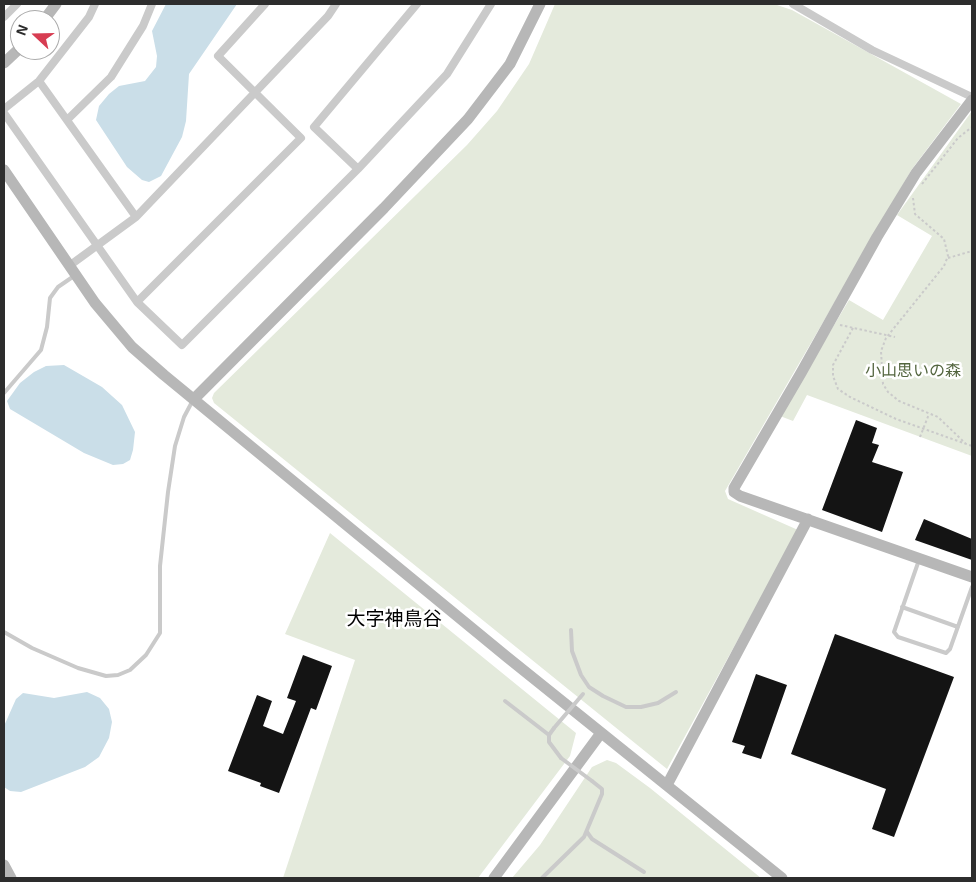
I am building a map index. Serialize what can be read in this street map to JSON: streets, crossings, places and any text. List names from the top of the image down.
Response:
{
  "districts": ["大字神鳥谷"],
  "parks": ["小山思いの森"],
  "north": "left"
}
